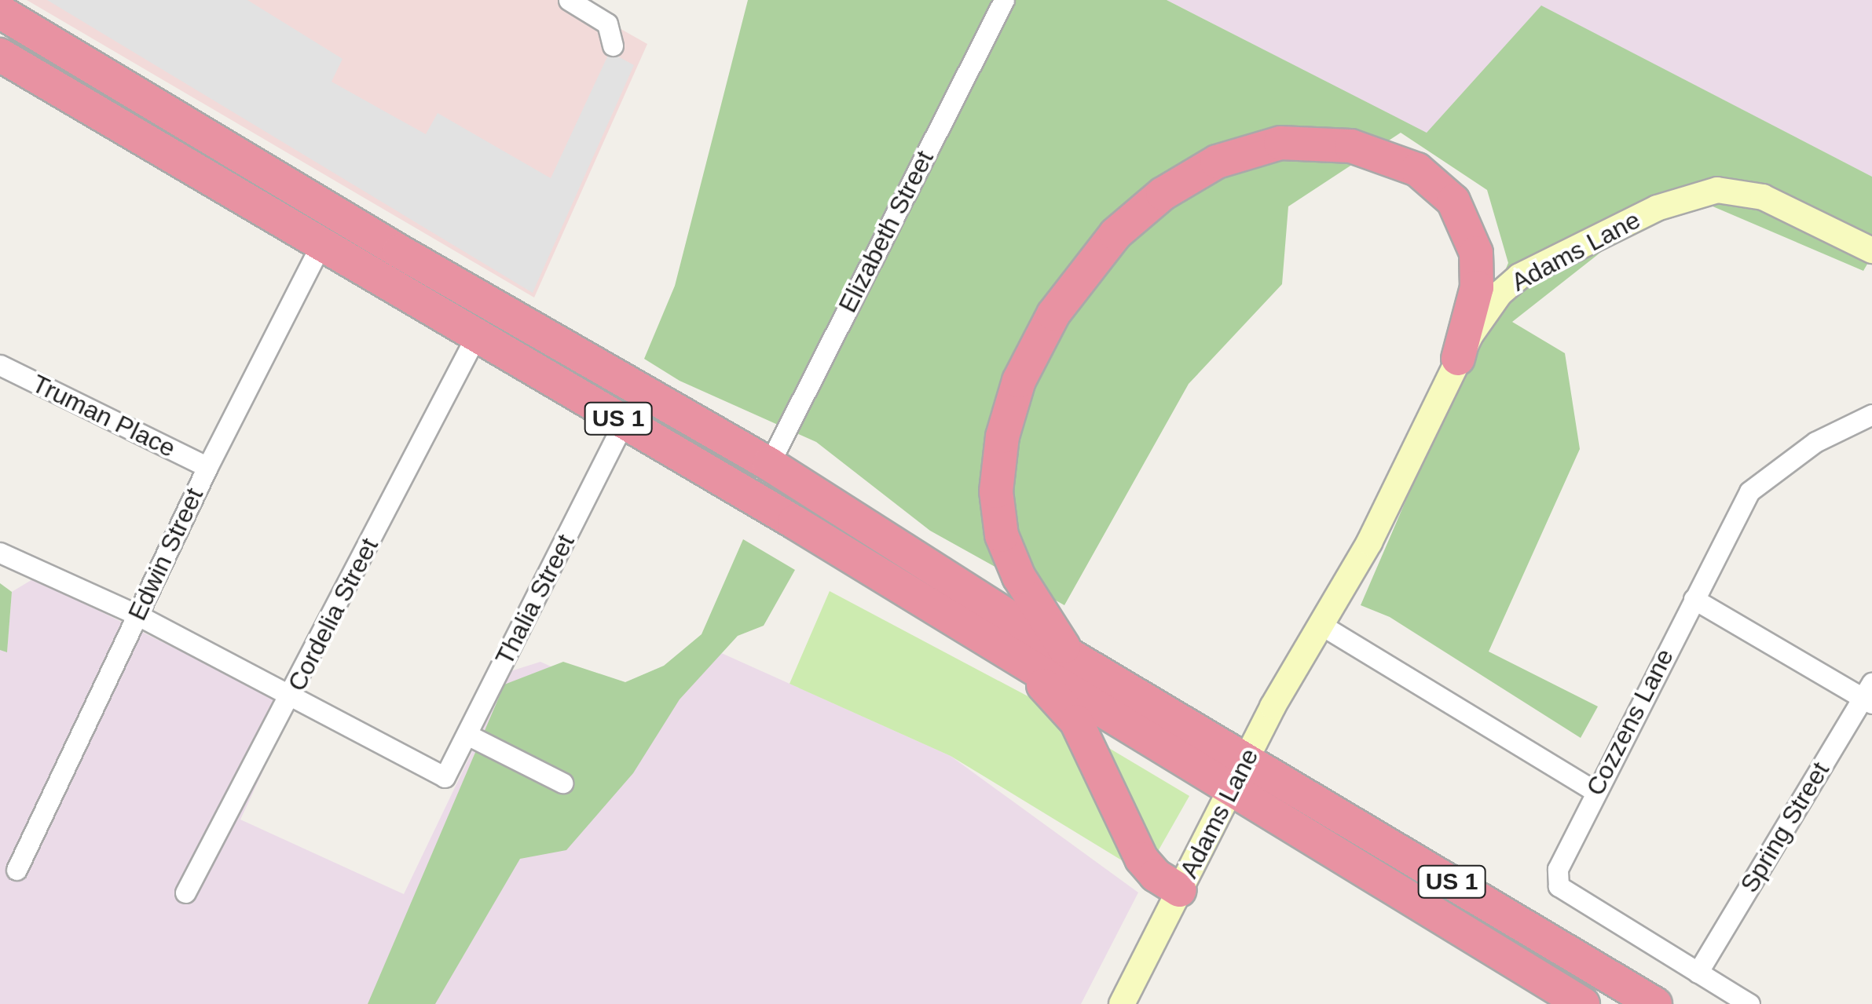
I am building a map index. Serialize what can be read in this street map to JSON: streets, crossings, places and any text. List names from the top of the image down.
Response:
{
  "streets": {
    "highway": ["US 1"],
    "street": [
      "Elizabeth Street",
      "Adams Lane",
      "Truman Place",
      "Edwin Street",
      "Thalia Street",
      "Cordelia Street",
      "Cozzens Lane",
      "Spring Street"
    ]
  },
  "crossings": [
    ["Elizabeth Street", "US 1"],
    ["Adams Lane", "US 1"],
    ["Truman Place", "Edwin Street"],
    ["US 1", "Edwin Street"],
    ["US 1", "Thalia Street"],
    ["US 1", "Cordelia Street"],
    ["Thalia Street", "Cordelia Street"],
    ["Cozzens Lane", "Spring Street"]
  ]
}
